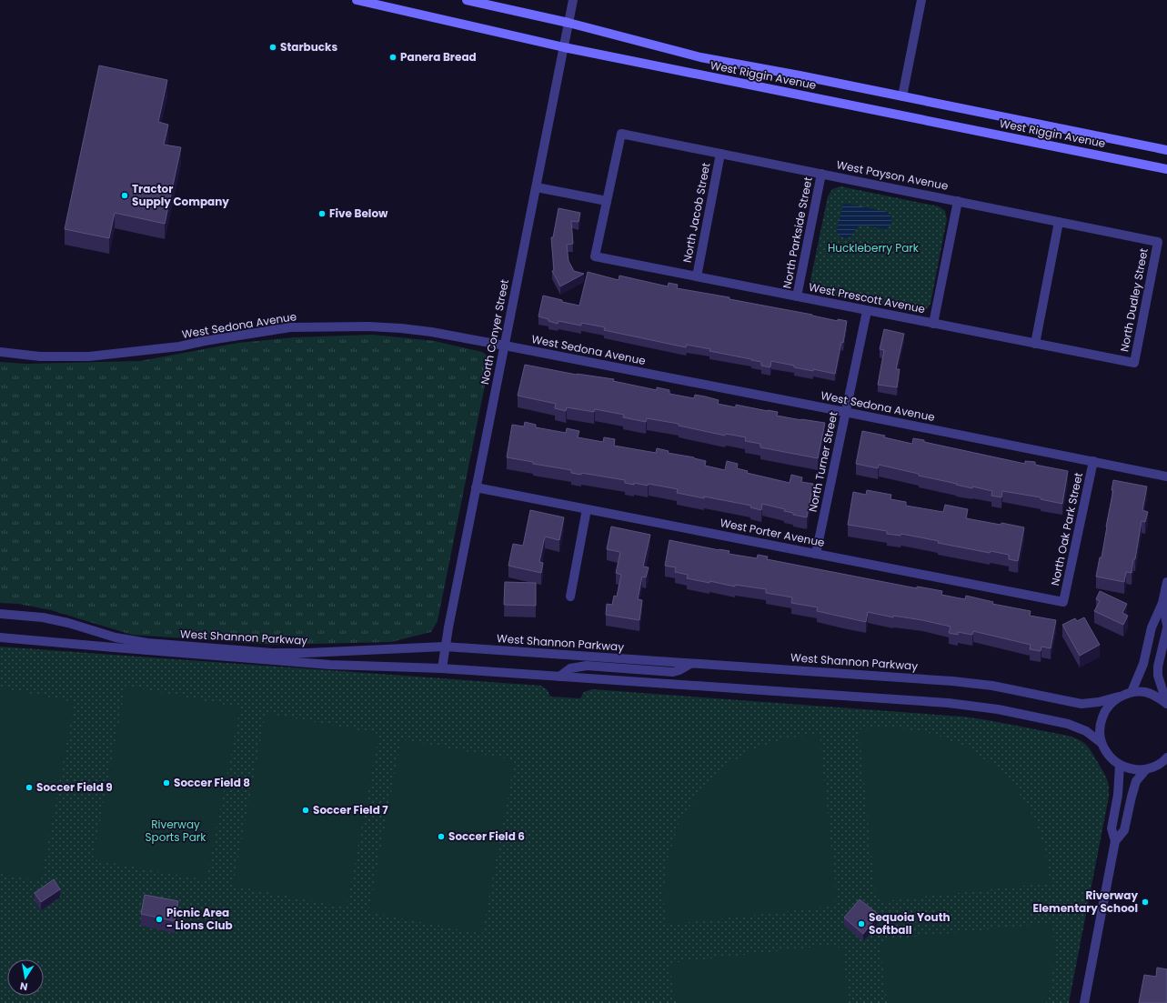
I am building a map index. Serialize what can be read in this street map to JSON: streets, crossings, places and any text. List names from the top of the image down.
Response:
{
  "streets": {
    "main road": ["West Riggin Avenue"],
    "street": [
      "West Payson Avenue",
      "North Jacob Street",
      "North Parkside Street",
      "West Prescott Avenue",
      "North Dudley Street",
      "West Sedona Avenue",
      "North Conyer Street",
      "North Turner Street",
      "North Oak Park Street",
      "West Porter Avenue",
      "West Shannon Parkway"
    ]
  },
  "crossings": [
    ["West Riggin Avenue", "North Conyer Street"],
    ["West Payson Avenue", "North Jacob Street"],
    ["West Payson Avenue", "North Parkside Street"],
    ["West Payson Avenue", "West Prescott Avenue"],
    ["West Payson Avenue", "North Dudley Street"],
    ["North Jacob Street", "West Prescott Avenue"],
    ["North Parkside Street", "West Prescott Avenue"],
    ["West Prescott Avenue", "North Dudley Street"],
    ["West Prescott Avenue", "North Turner Street"],
    ["West Sedona Avenue", "North Conyer Street"],
    ["West Sedona Avenue", "North Turner Street"],
    ["West Sedona Avenue", "North Oak Park Street"],
    ["North Conyer Street", "West Porter Avenue"],
    ["North Conyer Street", "West Shannon Parkway"],
    ["North Turner Street", "West Porter Avenue"],
    ["North Oak Park Street", "West Porter Avenue"]
  ],
  "parks": ["Huckleberry Park", "Riverway Sports Park"],
  "places": [
    "Starbucks",
    "Panera Bread",
    "Tractor Supply Company",
    "Five Below",
    "Soccer Field 8",
    "Soccer Field 9",
    "Soccer Field 7",
    "Soccer Field 6",
    "Riverway Elementary School",
    "Picnic Area - Lions Club",
    "Sequoia Youth Softball"
  ],
  "north": "bottom"
}
